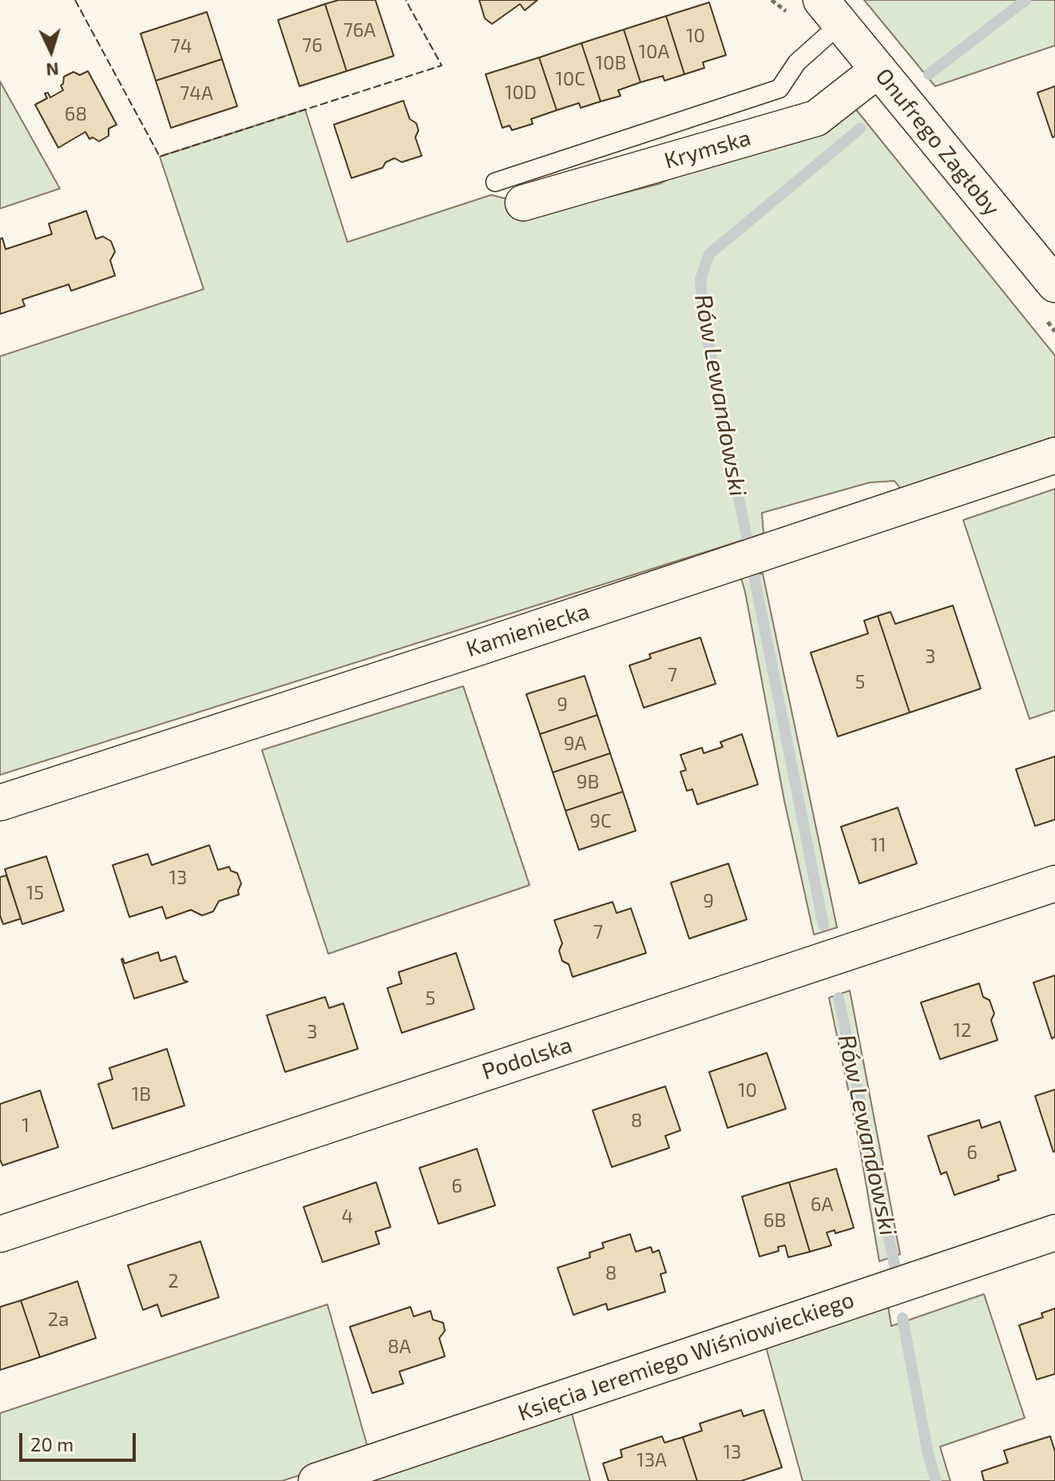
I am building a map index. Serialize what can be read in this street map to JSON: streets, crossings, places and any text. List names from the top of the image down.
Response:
{
  "streets": {
    "street": [
      "Onufrego Zagłoby",
      "Krymska",
      "Kamieniecka",
      "Podolska",
      "Księcia Jeremiego Wiśniowieckiego"
    ]
  },
  "crossings": [
    ["Onufrego Zagłoby", "Krymska"]
  ],
  "water": ["Rów Lewandowski"],
  "house_numbers": [
    "76A",
    "10",
    "76",
    "74",
    "10A",
    "10B",
    "10C",
    "10D",
    "74A",
    "68",
    "3",
    "7",
    "5",
    "9",
    "9A",
    "9B",
    "9C",
    "11",
    "13",
    "15",
    "9",
    "7",
    "5",
    "12",
    "3",
    "10",
    "1B",
    "8",
    "1",
    "6",
    "6",
    "6A",
    "4",
    "6B",
    "8",
    "2",
    "2a",
    "8A",
    "13",
    "13A"
  ],
  "scale_bar": "20 m",
  "north": "bottom"
}
